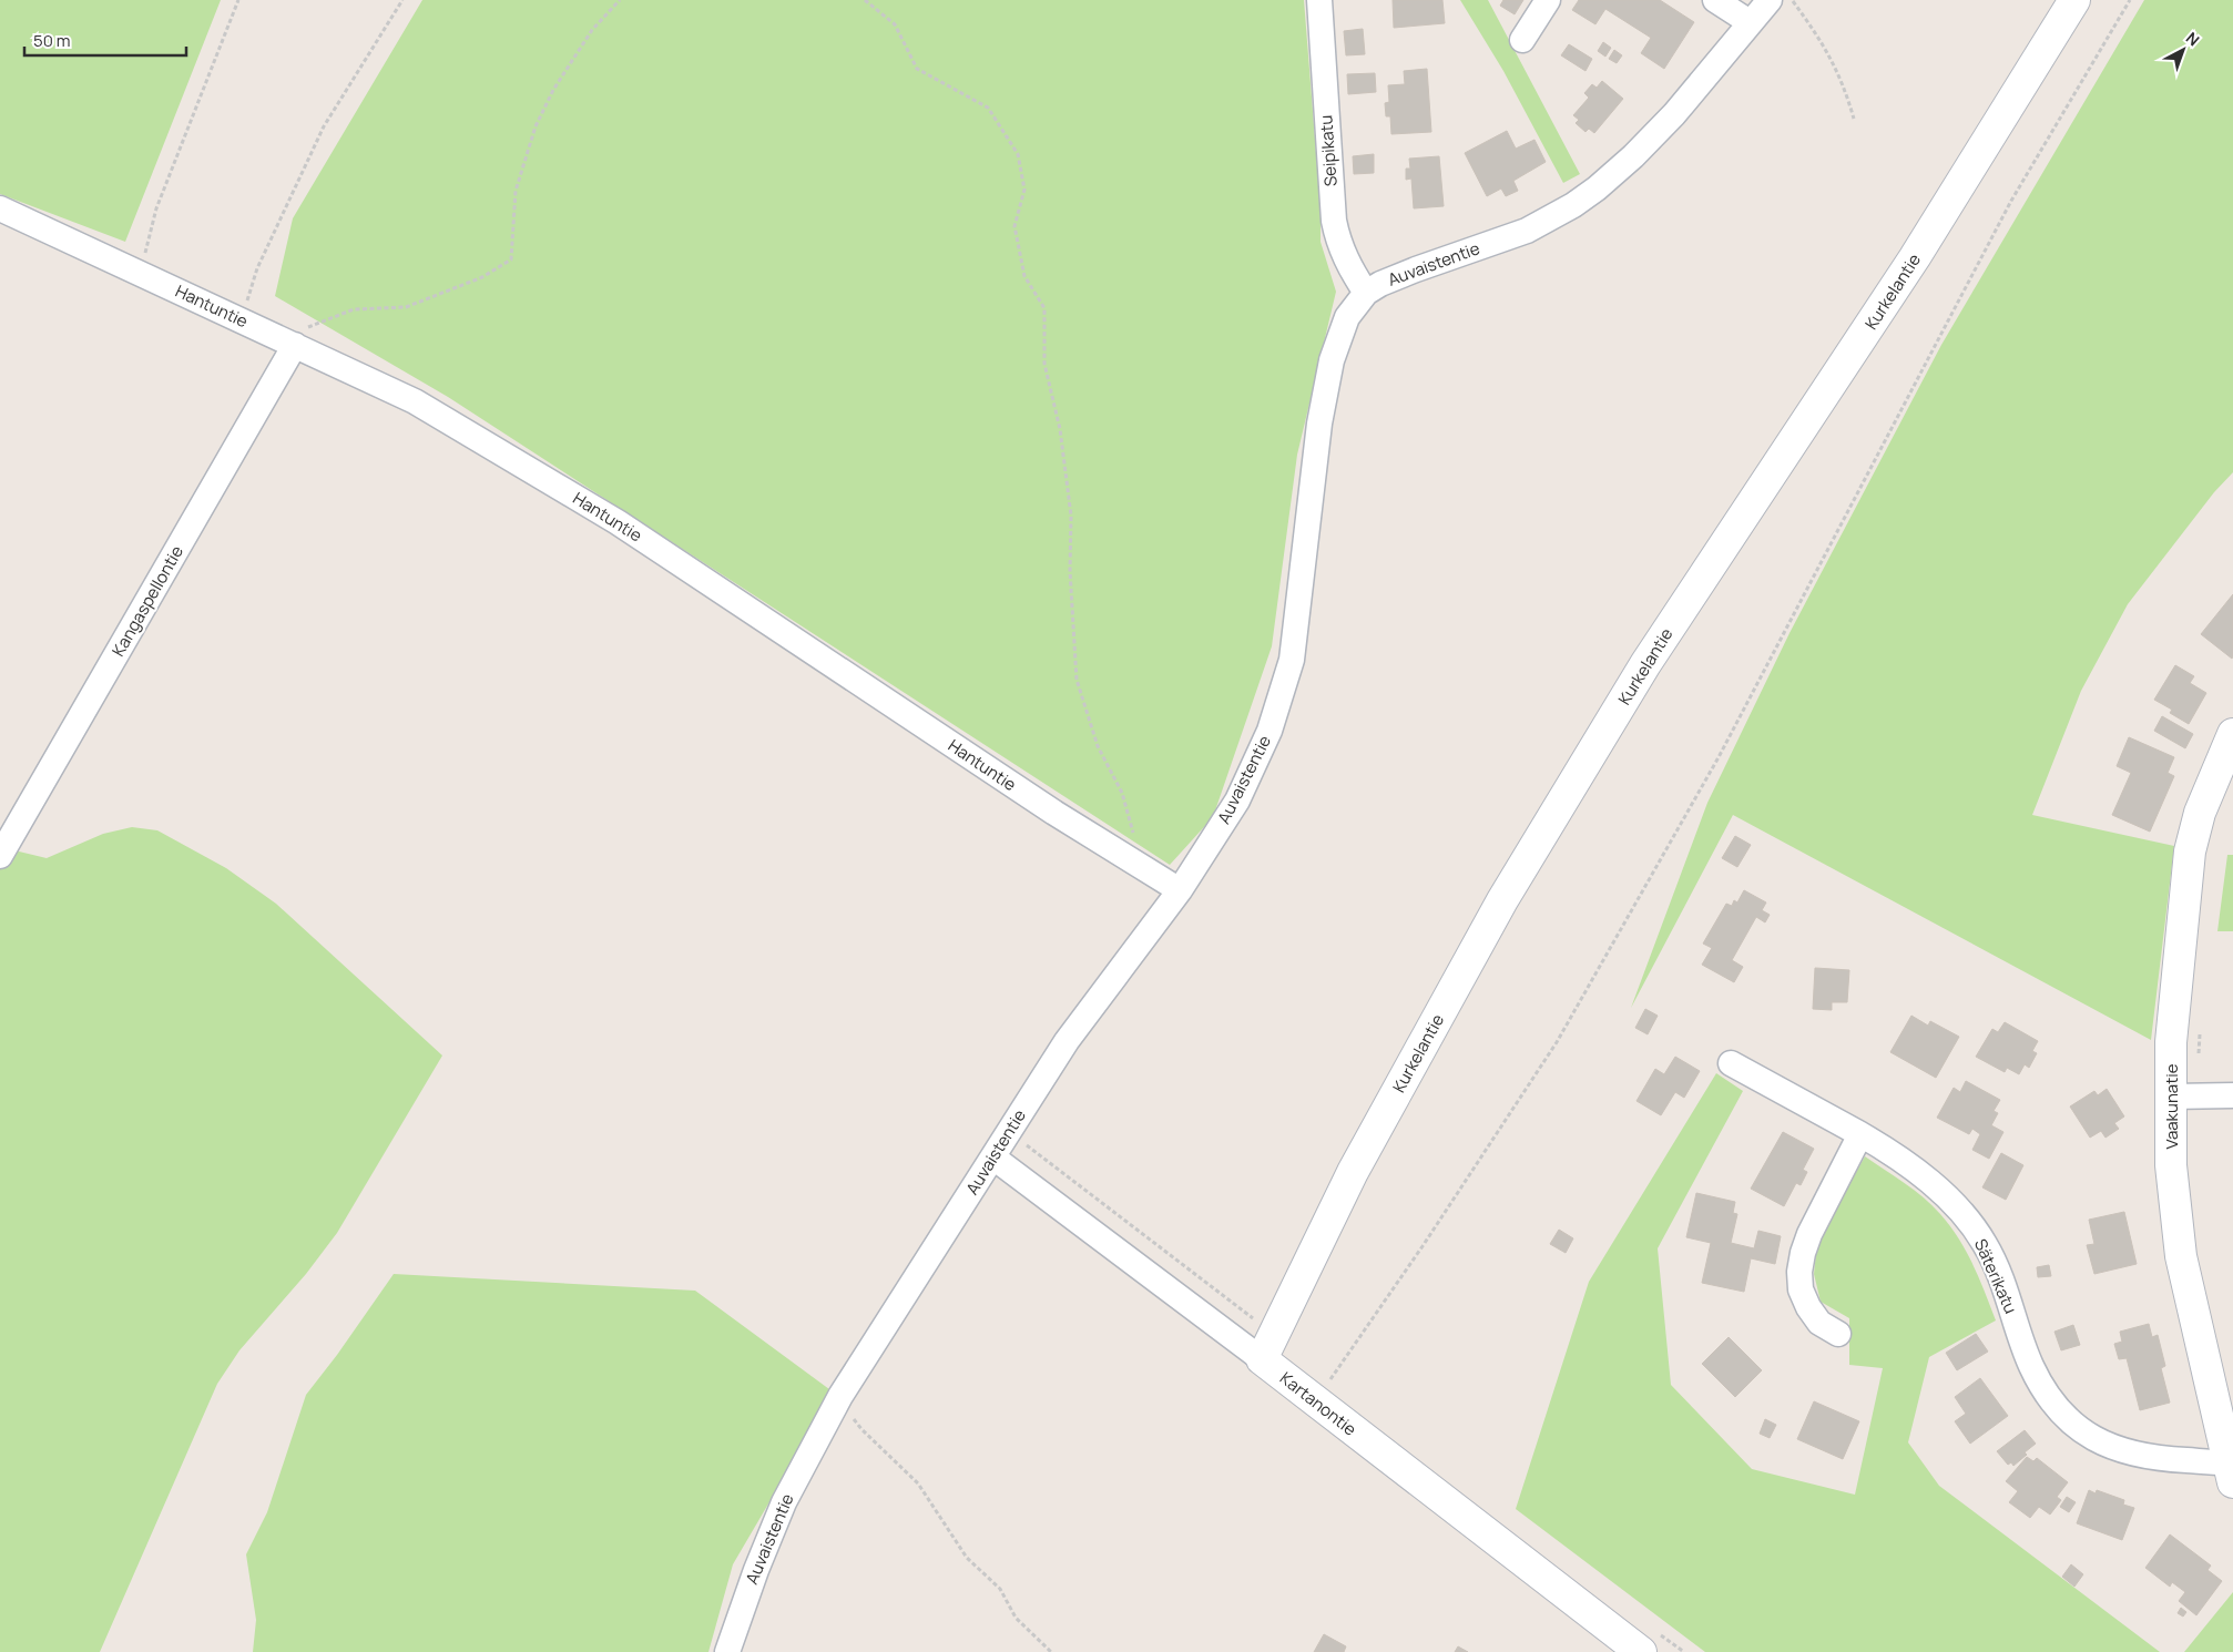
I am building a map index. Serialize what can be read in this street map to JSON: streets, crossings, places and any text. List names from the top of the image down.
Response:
{
  "streets": {
    "street": [
      "Seipikatu",
      "Auvaistentie",
      "Kurkelantie",
      "Hantuntie",
      "Kangaspellontie",
      "Vaakunatie",
      "Säterikatu",
      "Kartanontie"
    ]
  },
  "crossings": [
    ["Seipikatu", "Auvaistentie"],
    ["Auvaistentie", "Hantuntie"],
    ["Auvaistentie", "Kartanontie"],
    ["Kurkelantie", "Kartanontie"],
    ["Hantuntie", "Kangaspellontie"],
    ["Vaakunatie", "Säterikatu"]
  ],
  "scale_bar": "50 m",
  "north": "top right"
}
